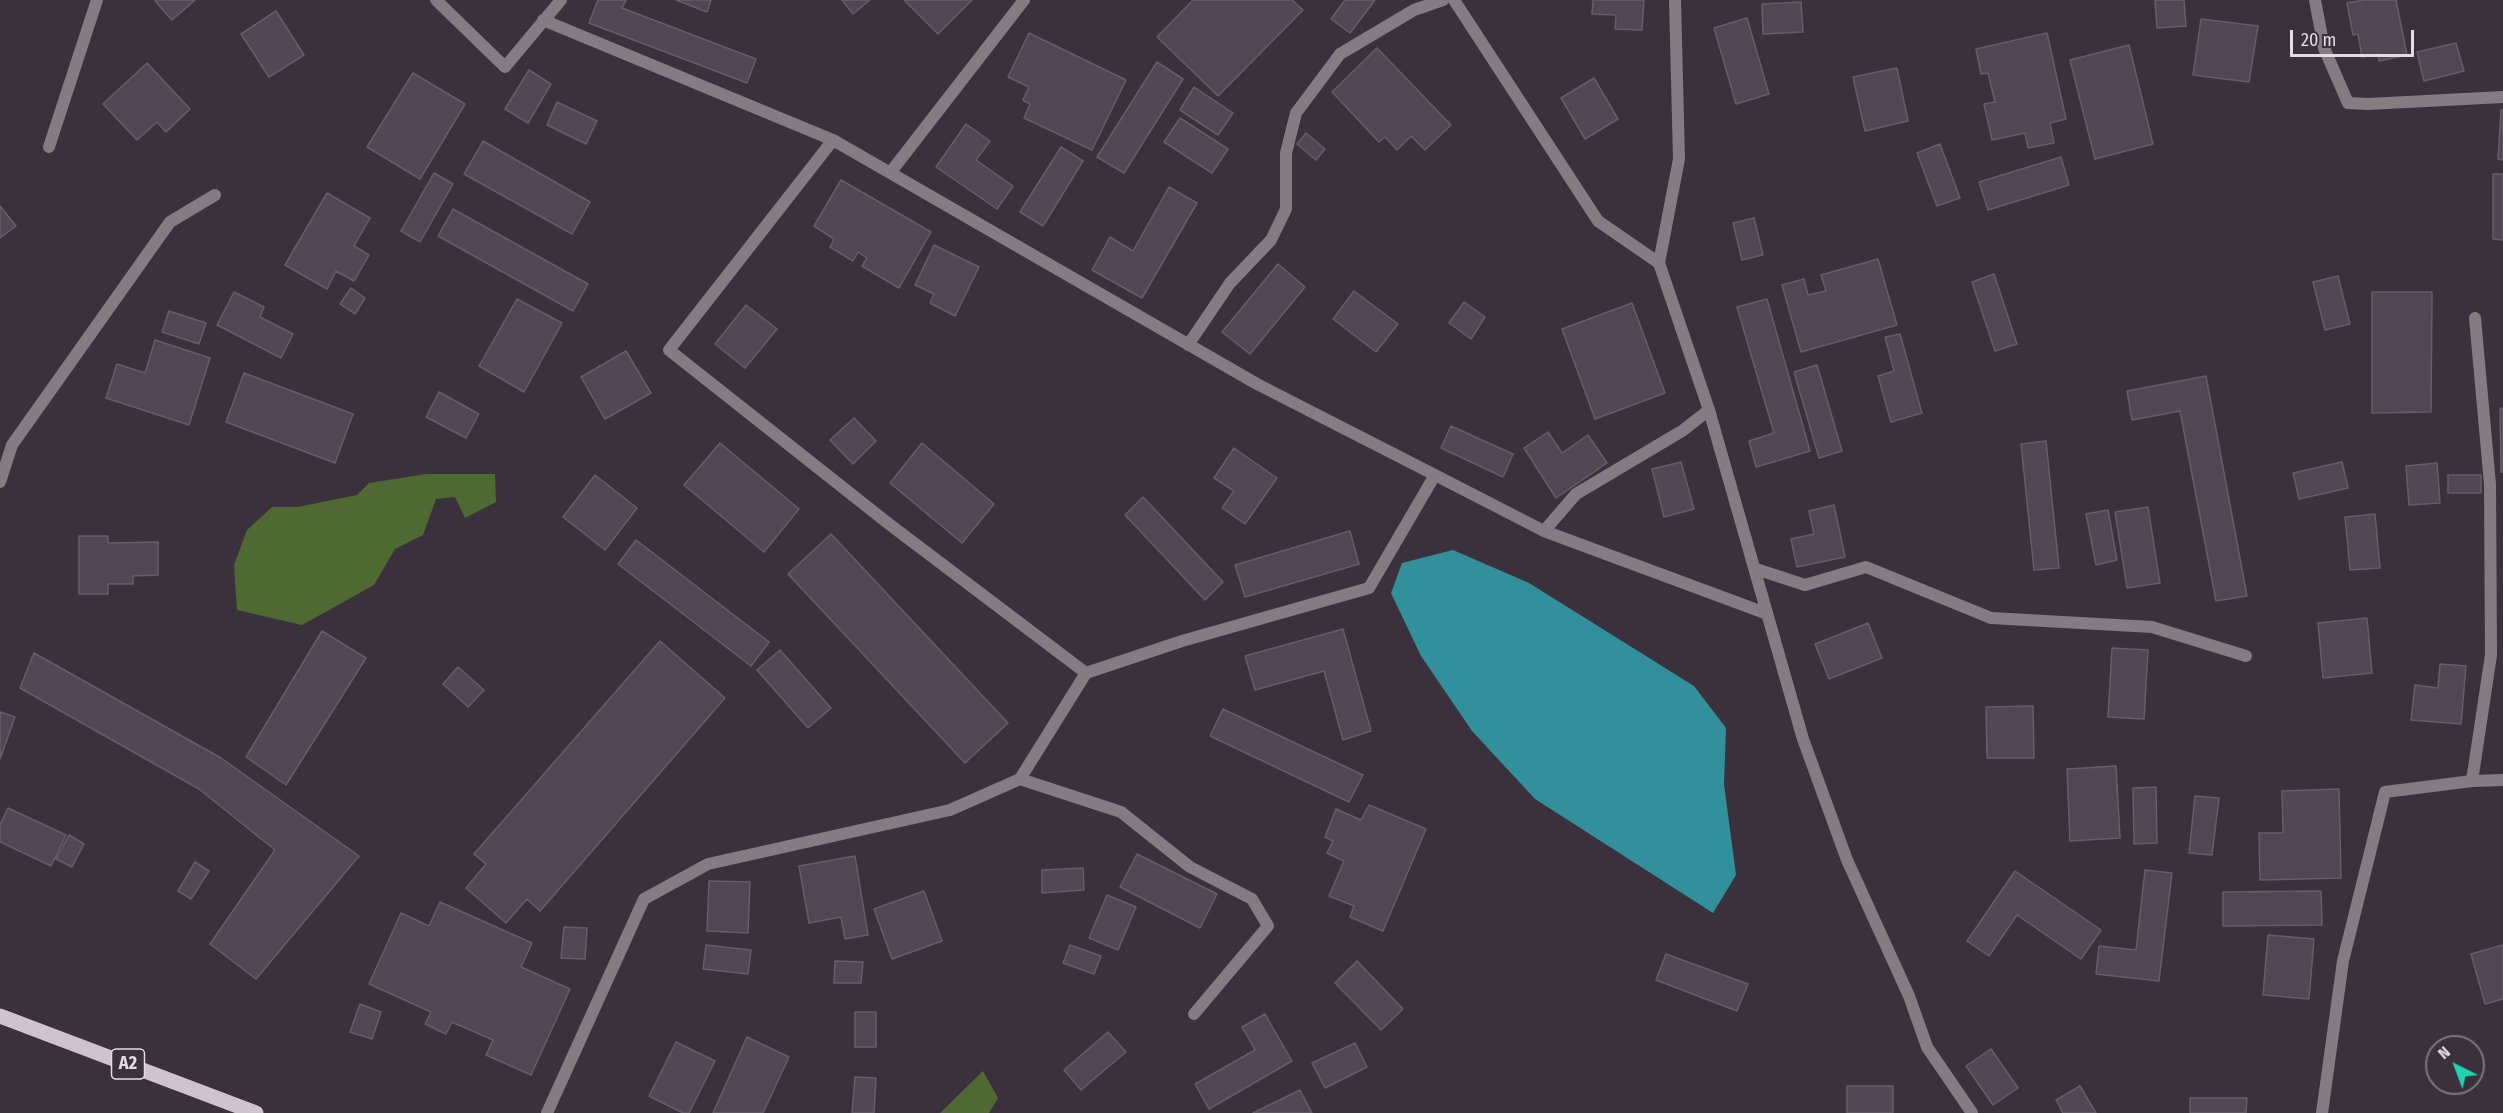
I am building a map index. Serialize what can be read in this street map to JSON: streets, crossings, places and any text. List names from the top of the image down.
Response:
{
  "streets": {
    "main road": ["A2"]
  },
  "scale_bar": "20 m",
  "north": "top left"
}
